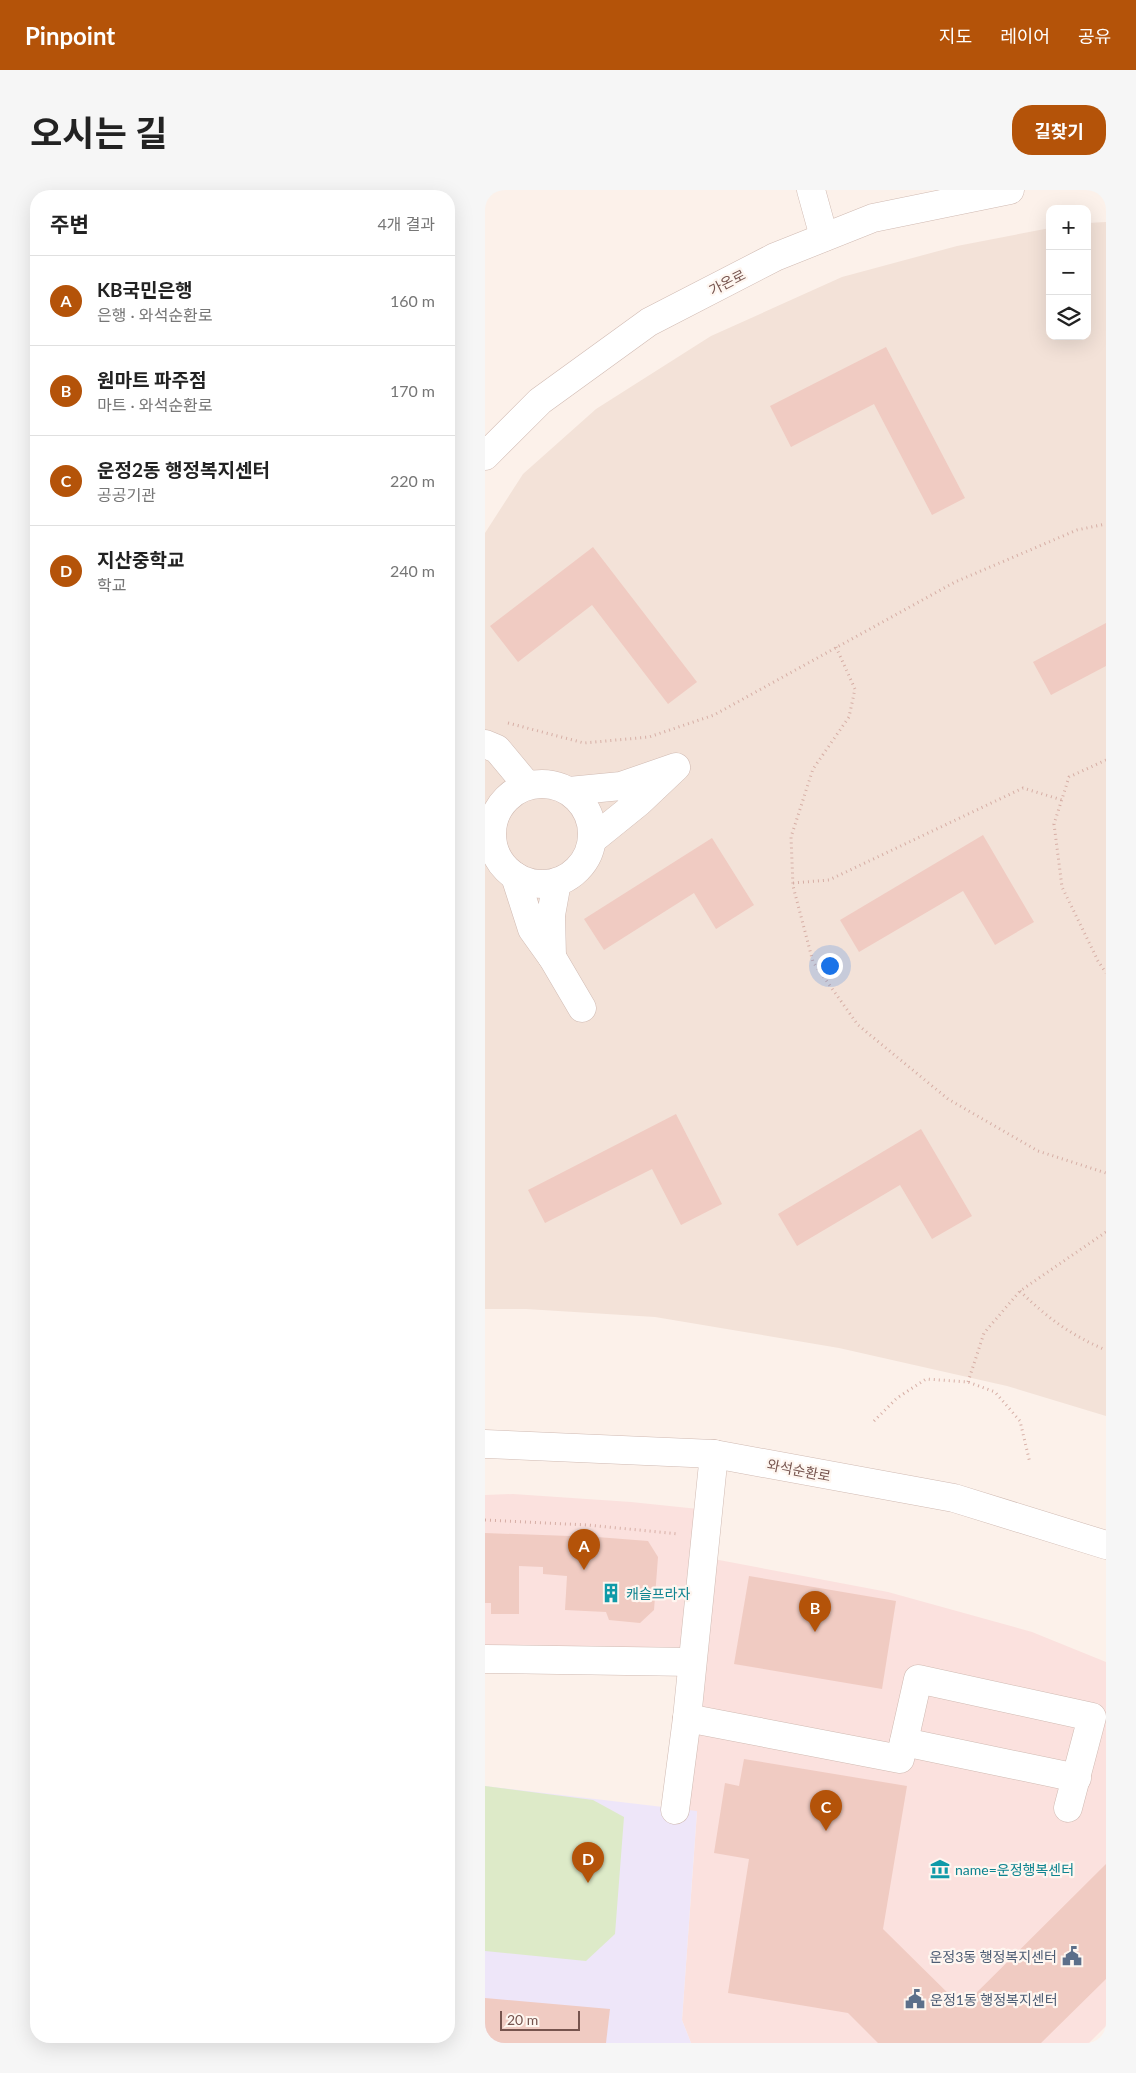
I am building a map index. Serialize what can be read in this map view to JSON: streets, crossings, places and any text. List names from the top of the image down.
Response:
{
  "streets": {
    "street": ["가온로", "와석순환로"]
  },
  "places": {
    "building": ["캐슬프라자"],
    "museum": ["name=운정행복센터"],
    "public building": ["운정3동 행정복지센터", "운정1동 행정복지센터"]
  },
  "scale_bar": "20 m",
  "page": {
    "header": "Pinpoint",
    "nav": ["지도", "레이어", "공유"],
    "title": "오시는 길",
    "buttons": "길찾기",
    "heading": ["주변", "4개 결과"],
    "map_buttons": ["+", "−"],
    "list": [
      {
        "mark": "A",
        "name": "KB국민은행",
        "note": "은행 · 와석순환로",
        "value": "160 m"
      },
      {
        "mark": "B",
        "name": "원마트 파주점",
        "note": "마트 · 와석순환로",
        "value": "170 m"
      },
      {
        "mark": "C",
        "name": "운정2동 행정복지센터",
        "note": "공공기관",
        "value": "220 m"
      },
      {
        "mark": "D",
        "name": "지산중학교",
        "note": "학교",
        "value": "240 m"
      }
    ],
    "pins": [
      "A",
      "B",
      "C",
      "D"
    ],
    "scale": "20 m"
  }
}
